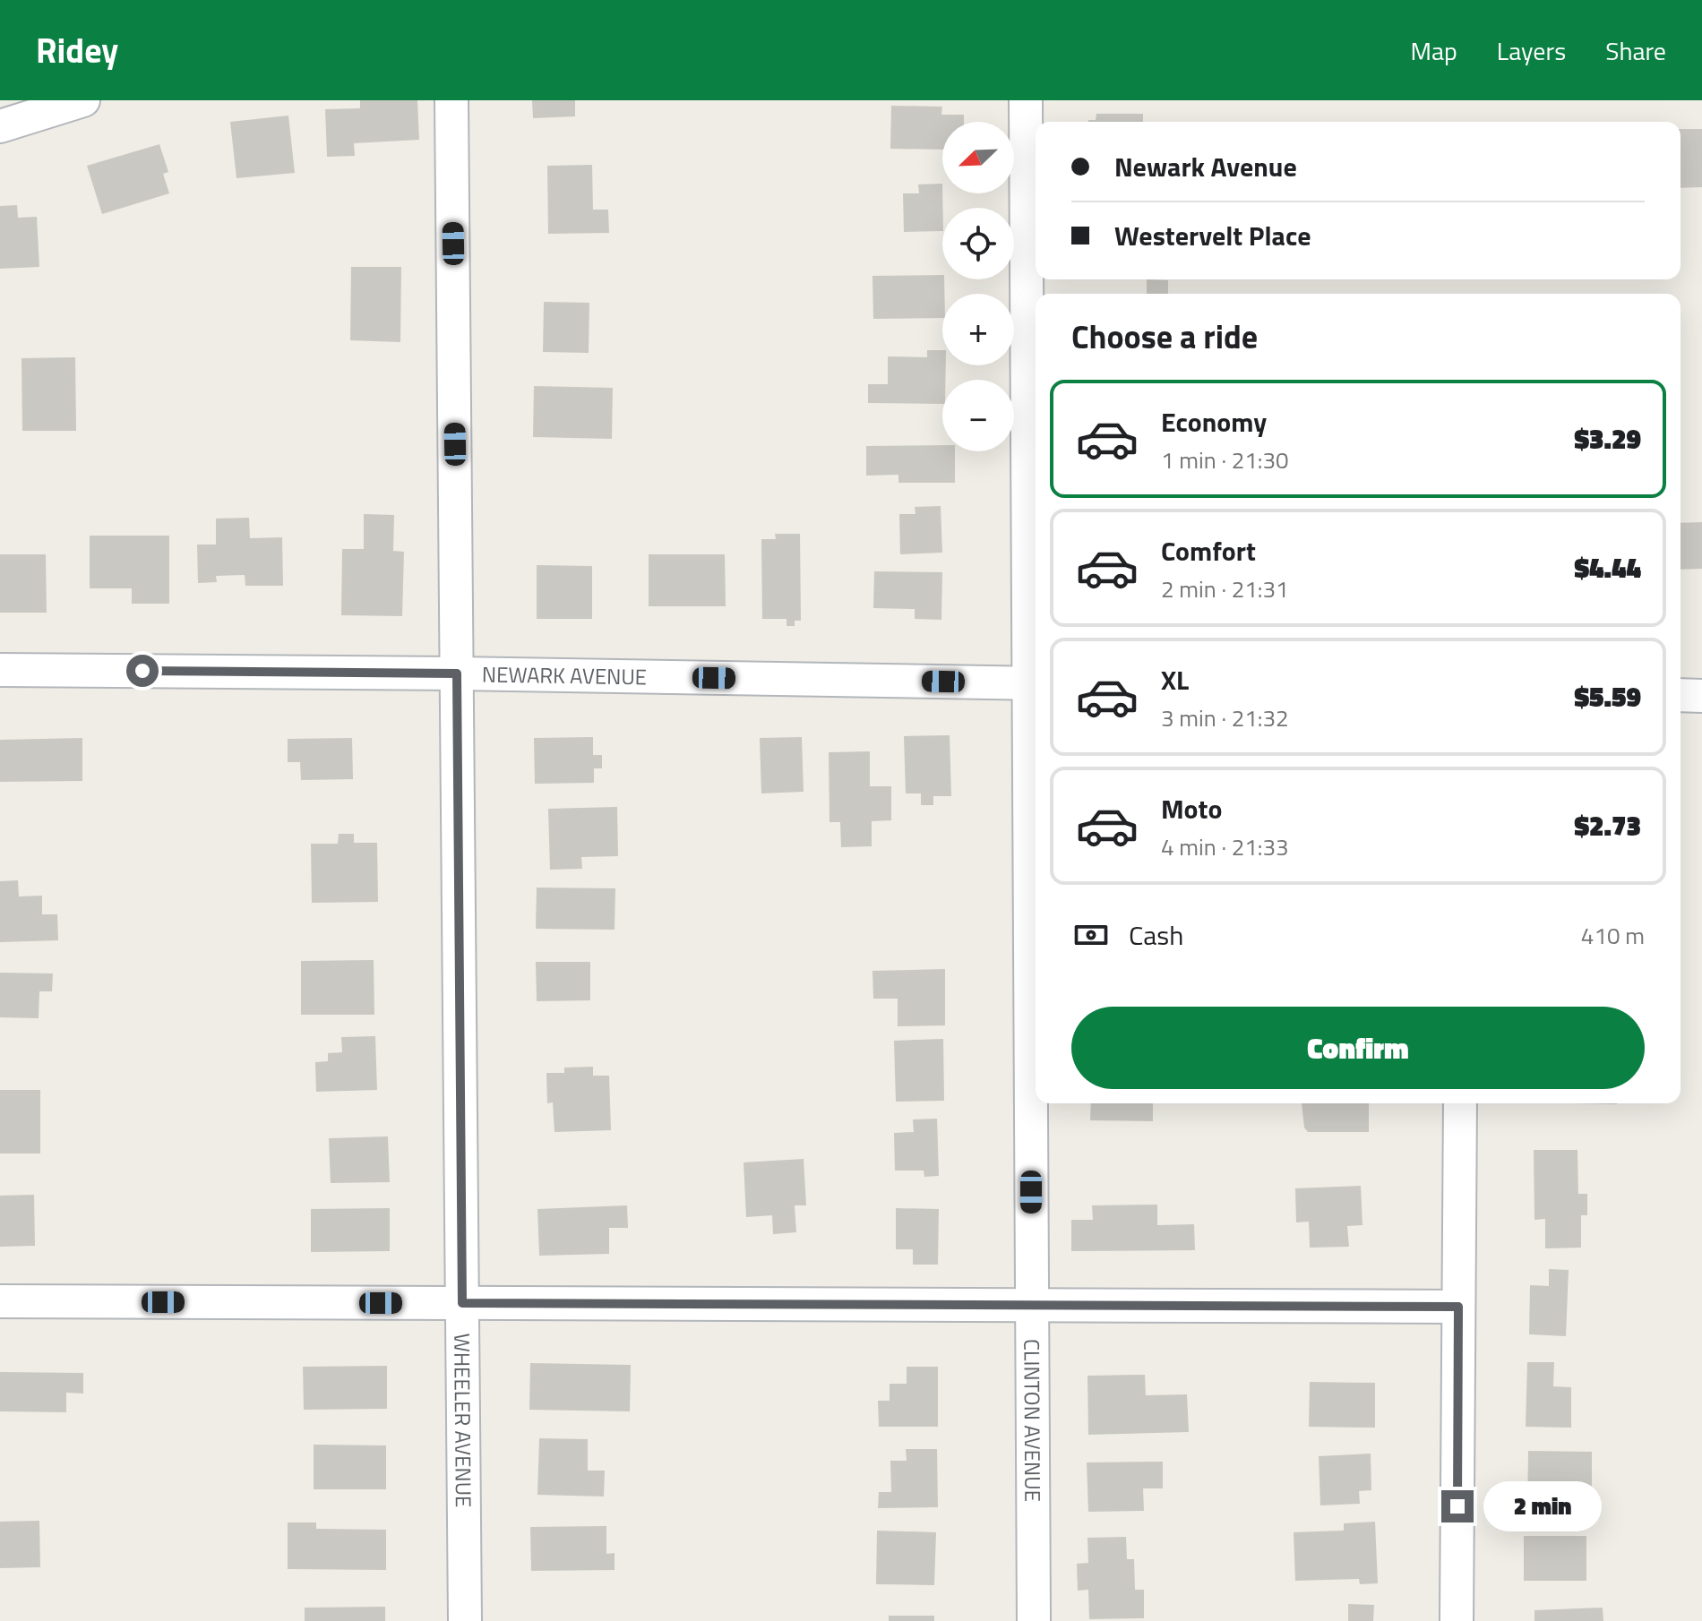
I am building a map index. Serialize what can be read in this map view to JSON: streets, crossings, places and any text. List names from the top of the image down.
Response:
{
  "streets": {
    "street": ["NEWARK AVENUE", "WHEELER AVENUE", "CLINTON AVENUE"]
  },
  "crossings": [
    ["NEWARK AVENUE", "WHEELER AVENUE"],
    ["NEWARK AVENUE", "CLINTON AVENUE"]
  ],
  "north": "bottom left",
  "page": {
    "header": "Ridey",
    "nav": ["Map", "Layers", "Share"],
    "map_buttons": ["+", "−"],
    "banner": ["Newark Avenue", "Westervelt Place"],
    "heading": "Choose a ride",
    "list": [
      {
        "name": "Economy",
        "note": "1 min · 21:30",
        "value": "$3.29"
      },
      {
        "name": "Comfort",
        "note": "2 min · 21:31",
        "value": "$4.44"
      },
      {
        "name": "XL",
        "note": "3 min · 21:32",
        "value": "$5.59"
      },
      {
        "name": "Moto",
        "note": "4 min · 21:33",
        "value": "$2.73"
      }
    ],
    "pay": ["Cash", "410 m"],
    "buttons": "Confirm",
    "bubble": "2 min"
  }
}
